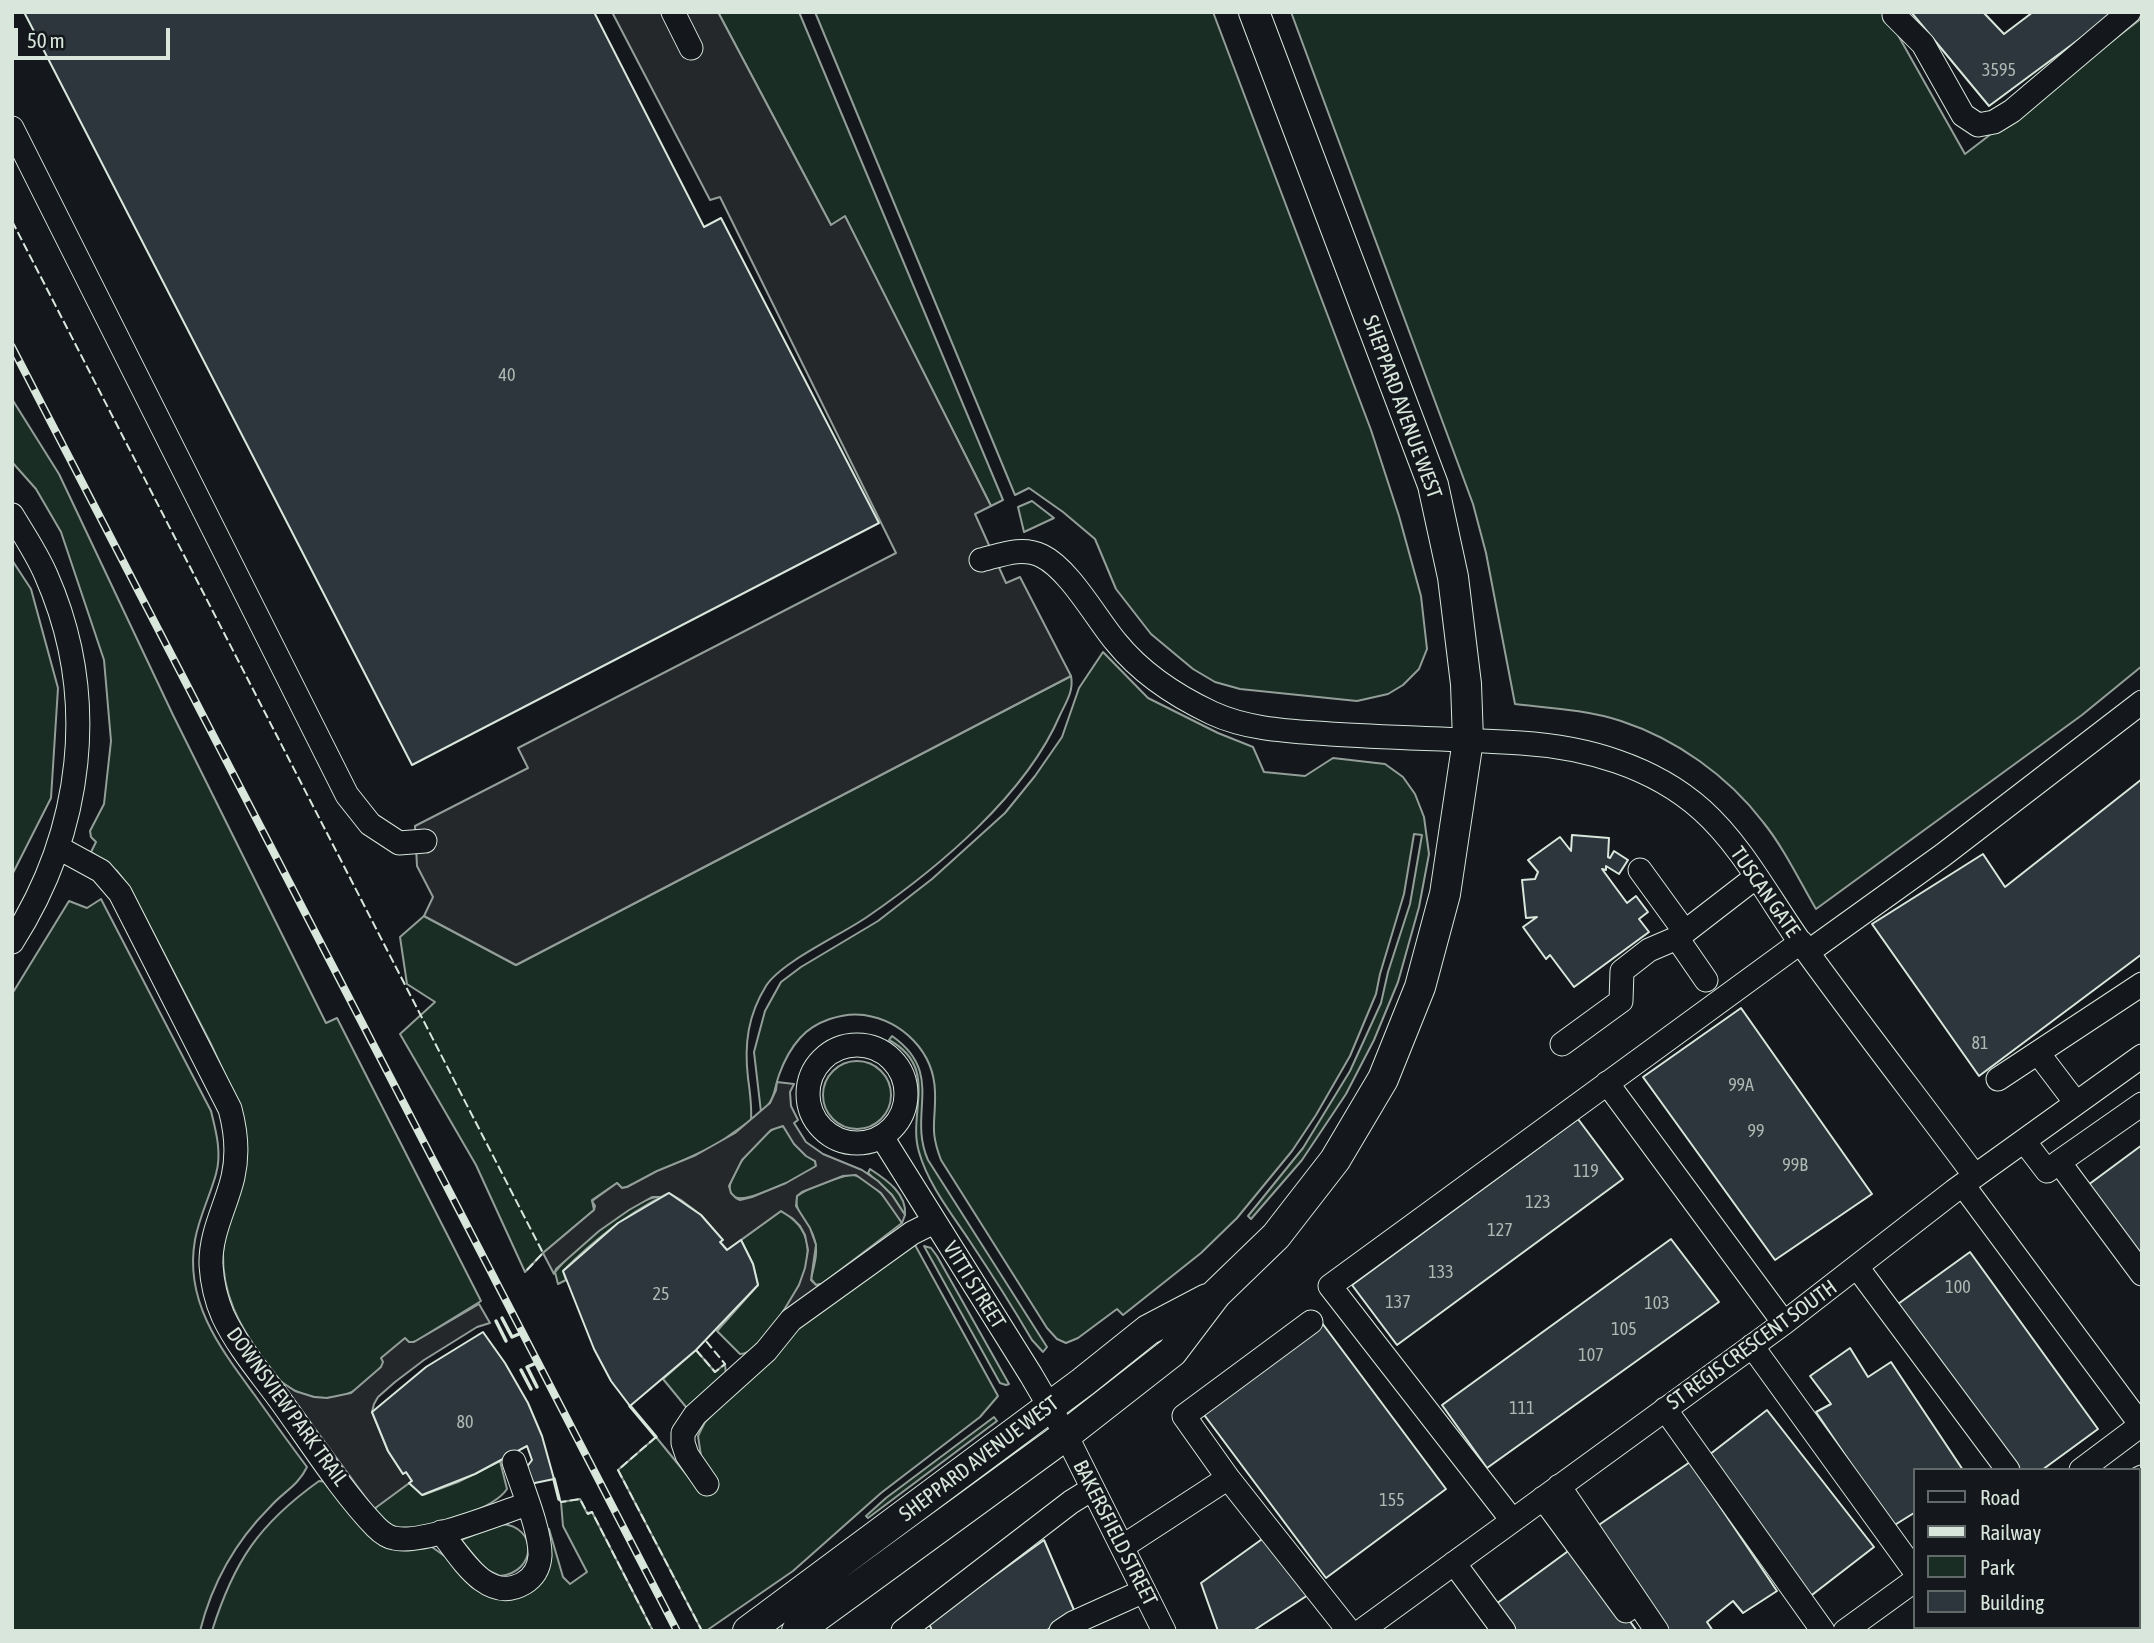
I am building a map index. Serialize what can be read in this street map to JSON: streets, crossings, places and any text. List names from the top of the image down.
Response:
{
  "streets": {
    "main road": ["SHEPPARD AVENUE WEST"],
    "street": [
      "TUSCAN GATE",
      "VITTI STREET",
      "ST REGIS CRESCENT SOUTH",
      "DOWNSVIEW PARK TRAIL",
      "BAKERSFIELD STREET"
    ]
  },
  "crossings": [
    ["SHEPPARD AVENUE WEST", "TUSCAN GATE"],
    ["SHEPPARD AVENUE WEST", "VITTI STREET"],
    ["SHEPPARD AVENUE WEST", "BAKERSFIELD STREET"],
    ["TUSCAN GATE", "ST REGIS CRESCENT SOUTH"],
    ["VITTI STREET", "BAKERSFIELD STREET"]
  ],
  "house_numbers": [
    "3595",
    "40",
    "81",
    "99A",
    "99",
    "99B",
    "119",
    "123",
    "127",
    "133",
    "100",
    "25",
    "137",
    "103",
    "105",
    "107",
    "111",
    "80",
    "155"
  ],
  "legend": [
    "Road",
    "Railway",
    "Park",
    "Building"
  ],
  "scale_bar": "50 m"
}
